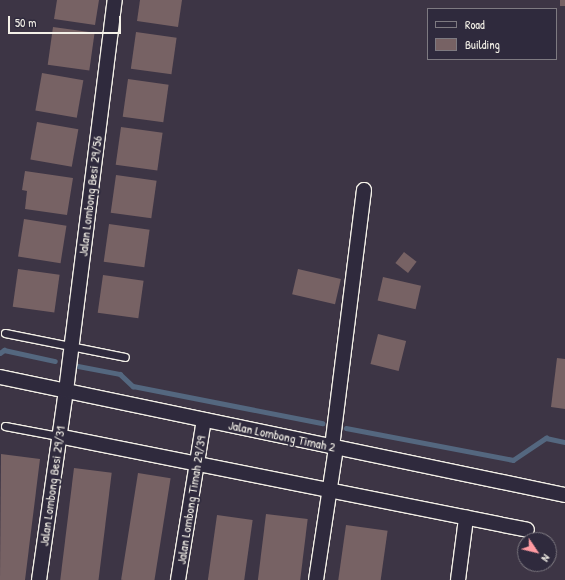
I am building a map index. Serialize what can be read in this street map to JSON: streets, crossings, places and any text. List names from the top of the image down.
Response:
{
  "streets": {
    "street": [
      "Jalan Lombong Besi 29/56",
      "Jalan Lombong Timah 2",
      "Jalan Lombong Besi 29/31",
      "Jalan Lombong Timah 29/39"
    ]
  },
  "crossings": [
    ["Jalan Lombong Besi 29/56", "Jalan Lombong Timah 2"],
    ["Jalan Lombong Besi 29/56", "Jalan Lombong Besi 29/31"],
    ["Jalan Lombong Timah 2", "Jalan Lombong Besi 29/31"],
    ["Jalan Lombong Timah 2", "Jalan Lombong Timah 29/39"]
  ],
  "legend": ["Road", "Building"],
  "scale_bar": "50 m",
  "north": "bottom right"
}
